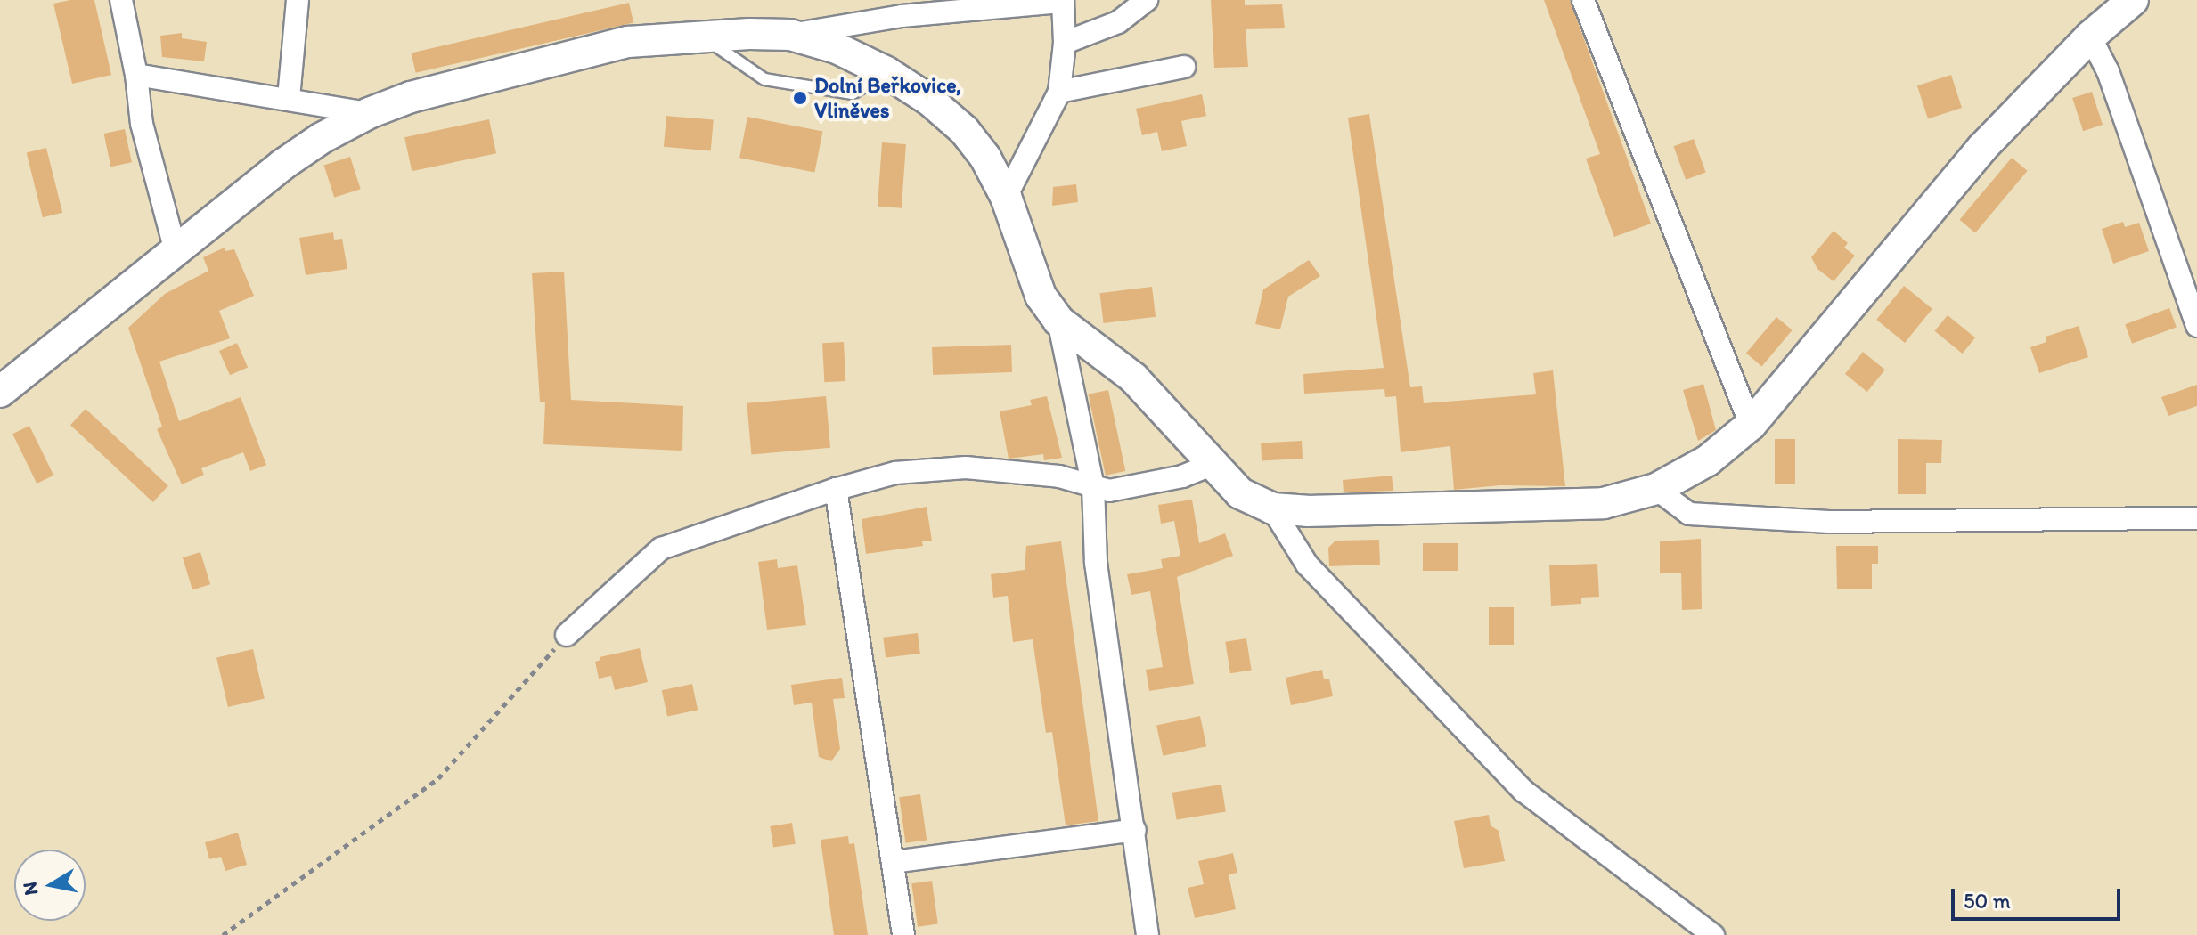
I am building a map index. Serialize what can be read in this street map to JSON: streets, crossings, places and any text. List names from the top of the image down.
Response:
{
  "places": ["Dolní Beřkovice, Vliněves"],
  "scale_bar": "50 m",
  "north": "left"
}
